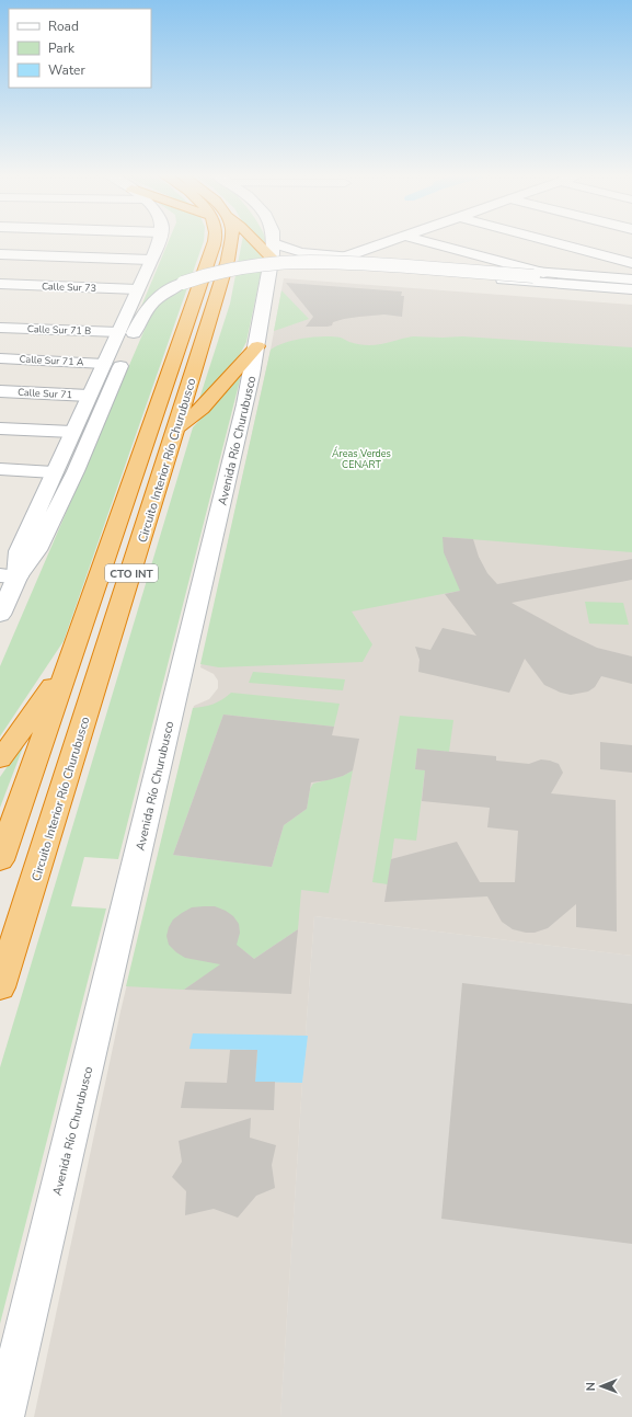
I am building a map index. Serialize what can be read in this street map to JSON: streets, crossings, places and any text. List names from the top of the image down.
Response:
{
  "streets": {
    "highway": ["Circuito Interior Río Churubusco", "CTO INT"],
    "main road": [
      "Calle Sur 73",
      "Calle Sur 71 B",
      "Calle Sur 71 A",
      "Calle Sur 71",
      "Avenida Río Churubusco"
    ]
  },
  "parks": ["Áreas Verdes CENART"],
  "legend": ["Road", "Park", "Water"],
  "north": "left"
}
